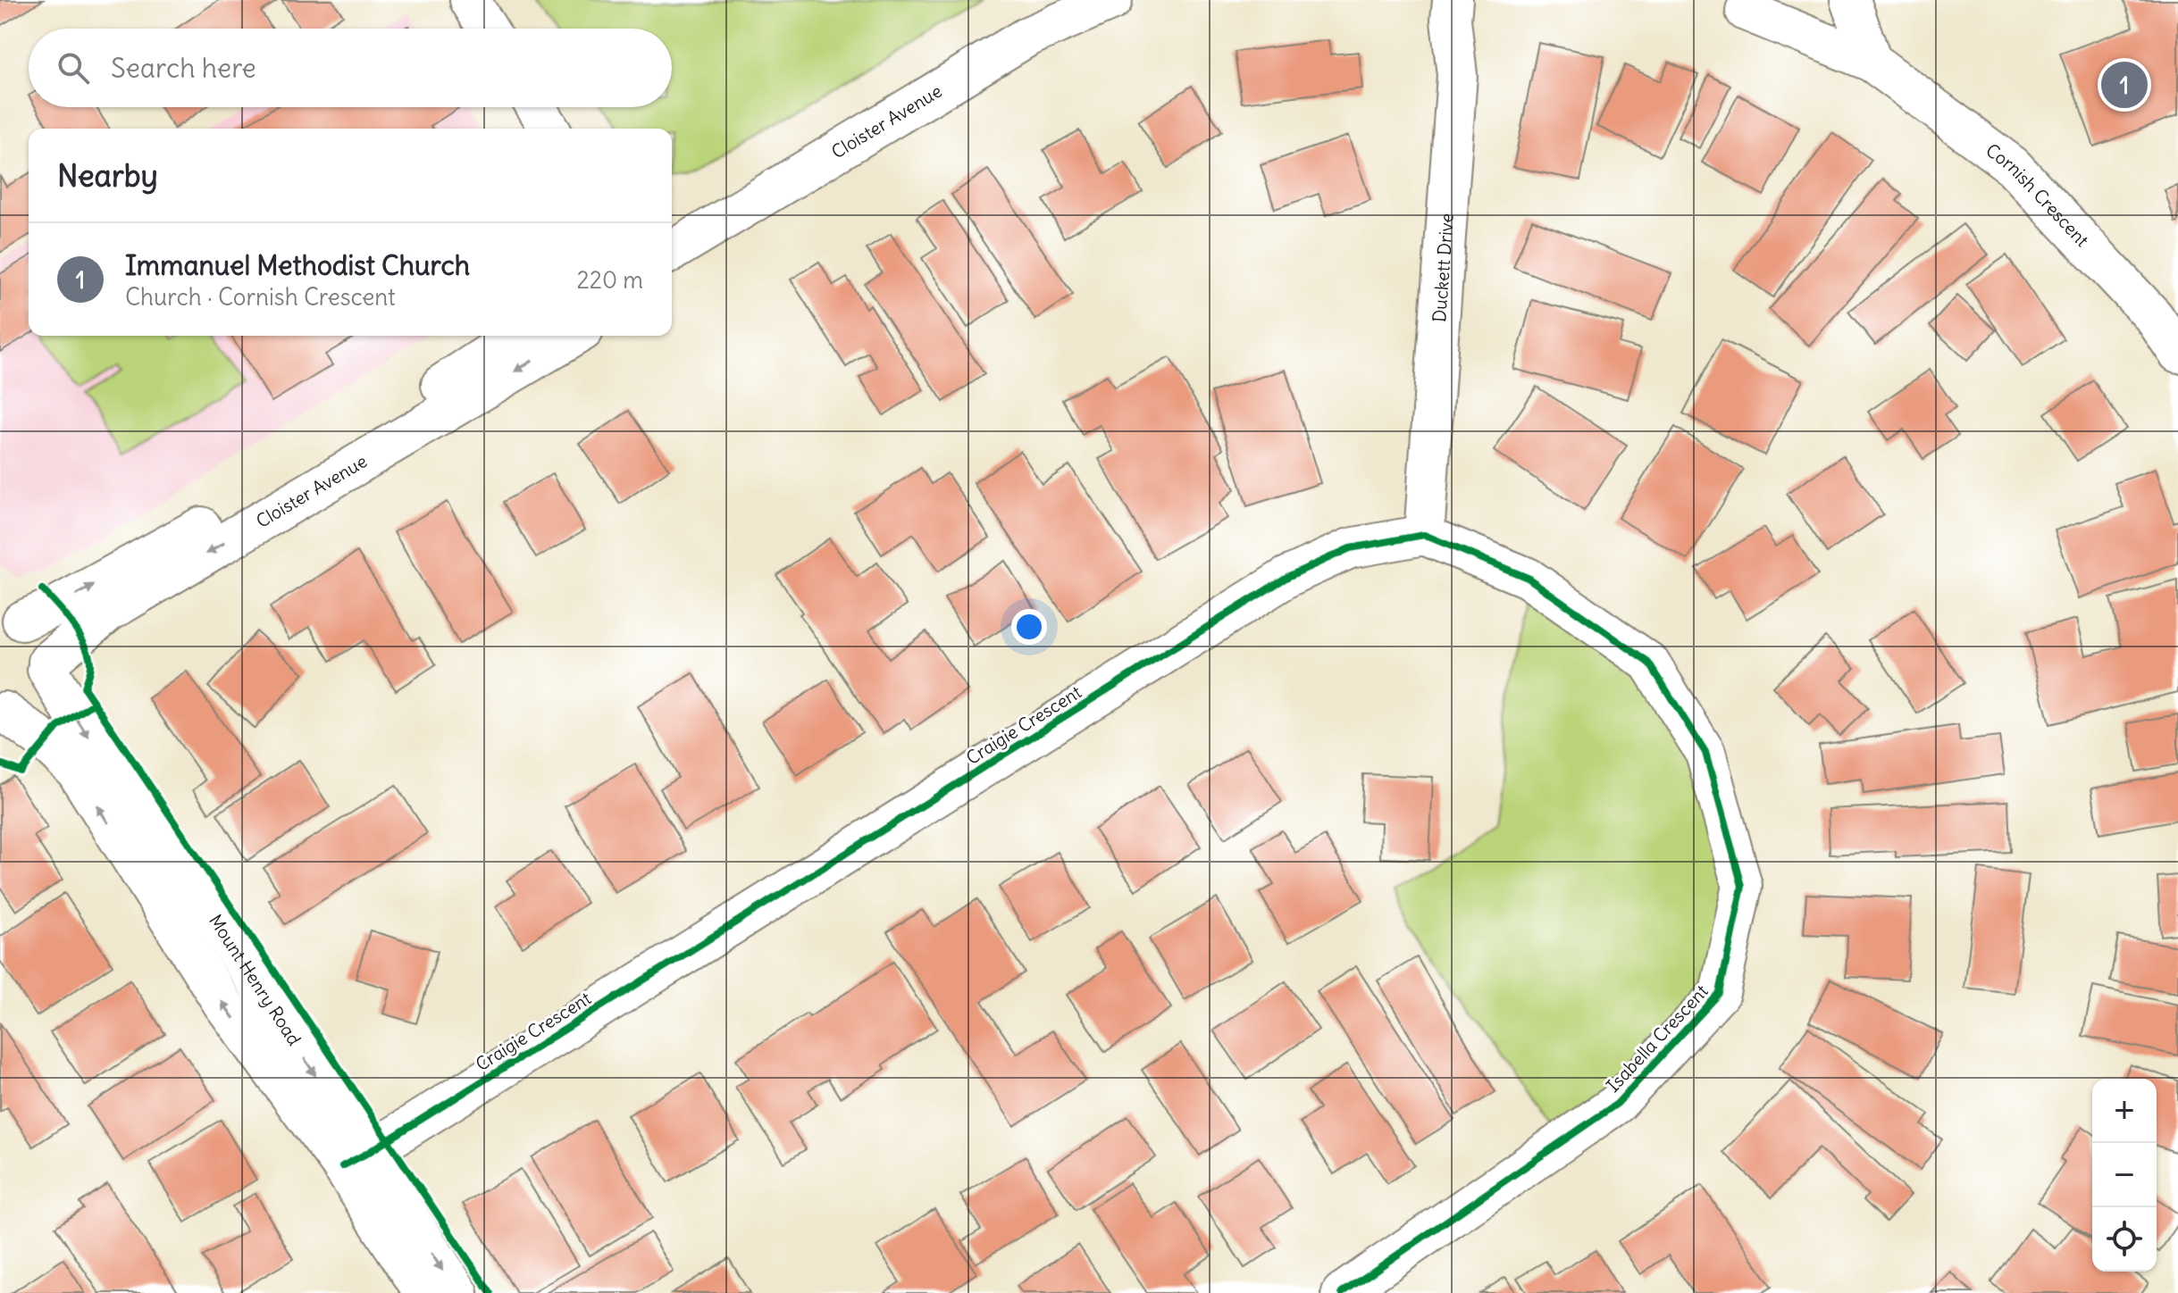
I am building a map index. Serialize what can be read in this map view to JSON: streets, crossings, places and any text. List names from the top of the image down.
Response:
{
  "streets": {
    "street": [
      "Cloister Avenue",
      "Cornish Crescent",
      "Duckett Drive",
      "Craigie Crescent",
      "Mount Henry Road",
      "Isabella Crescent"
    ]
  },
  "crossings": [
    ["Cloister Avenue", "Mount Henry Road"],
    ["Duckett Drive", "Craigie Crescent"],
    ["Duckett Drive", "Isabella Crescent"],
    ["Craigie Crescent", "Mount Henry Road"],
    ["Craigie Crescent", "Isabella Crescent"]
  ],
  "page": {
    "search": "Search here",
    "pins": "1",
    "heading": "Nearby",
    "list": [
      {
        "mark": "1",
        "name": "Immanuel Methodist Church",
        "note": "Church · Cornish Crescent",
        "value": "220 m"
      }
    ],
    "map_buttons": ["+", "−"]
  }
}
